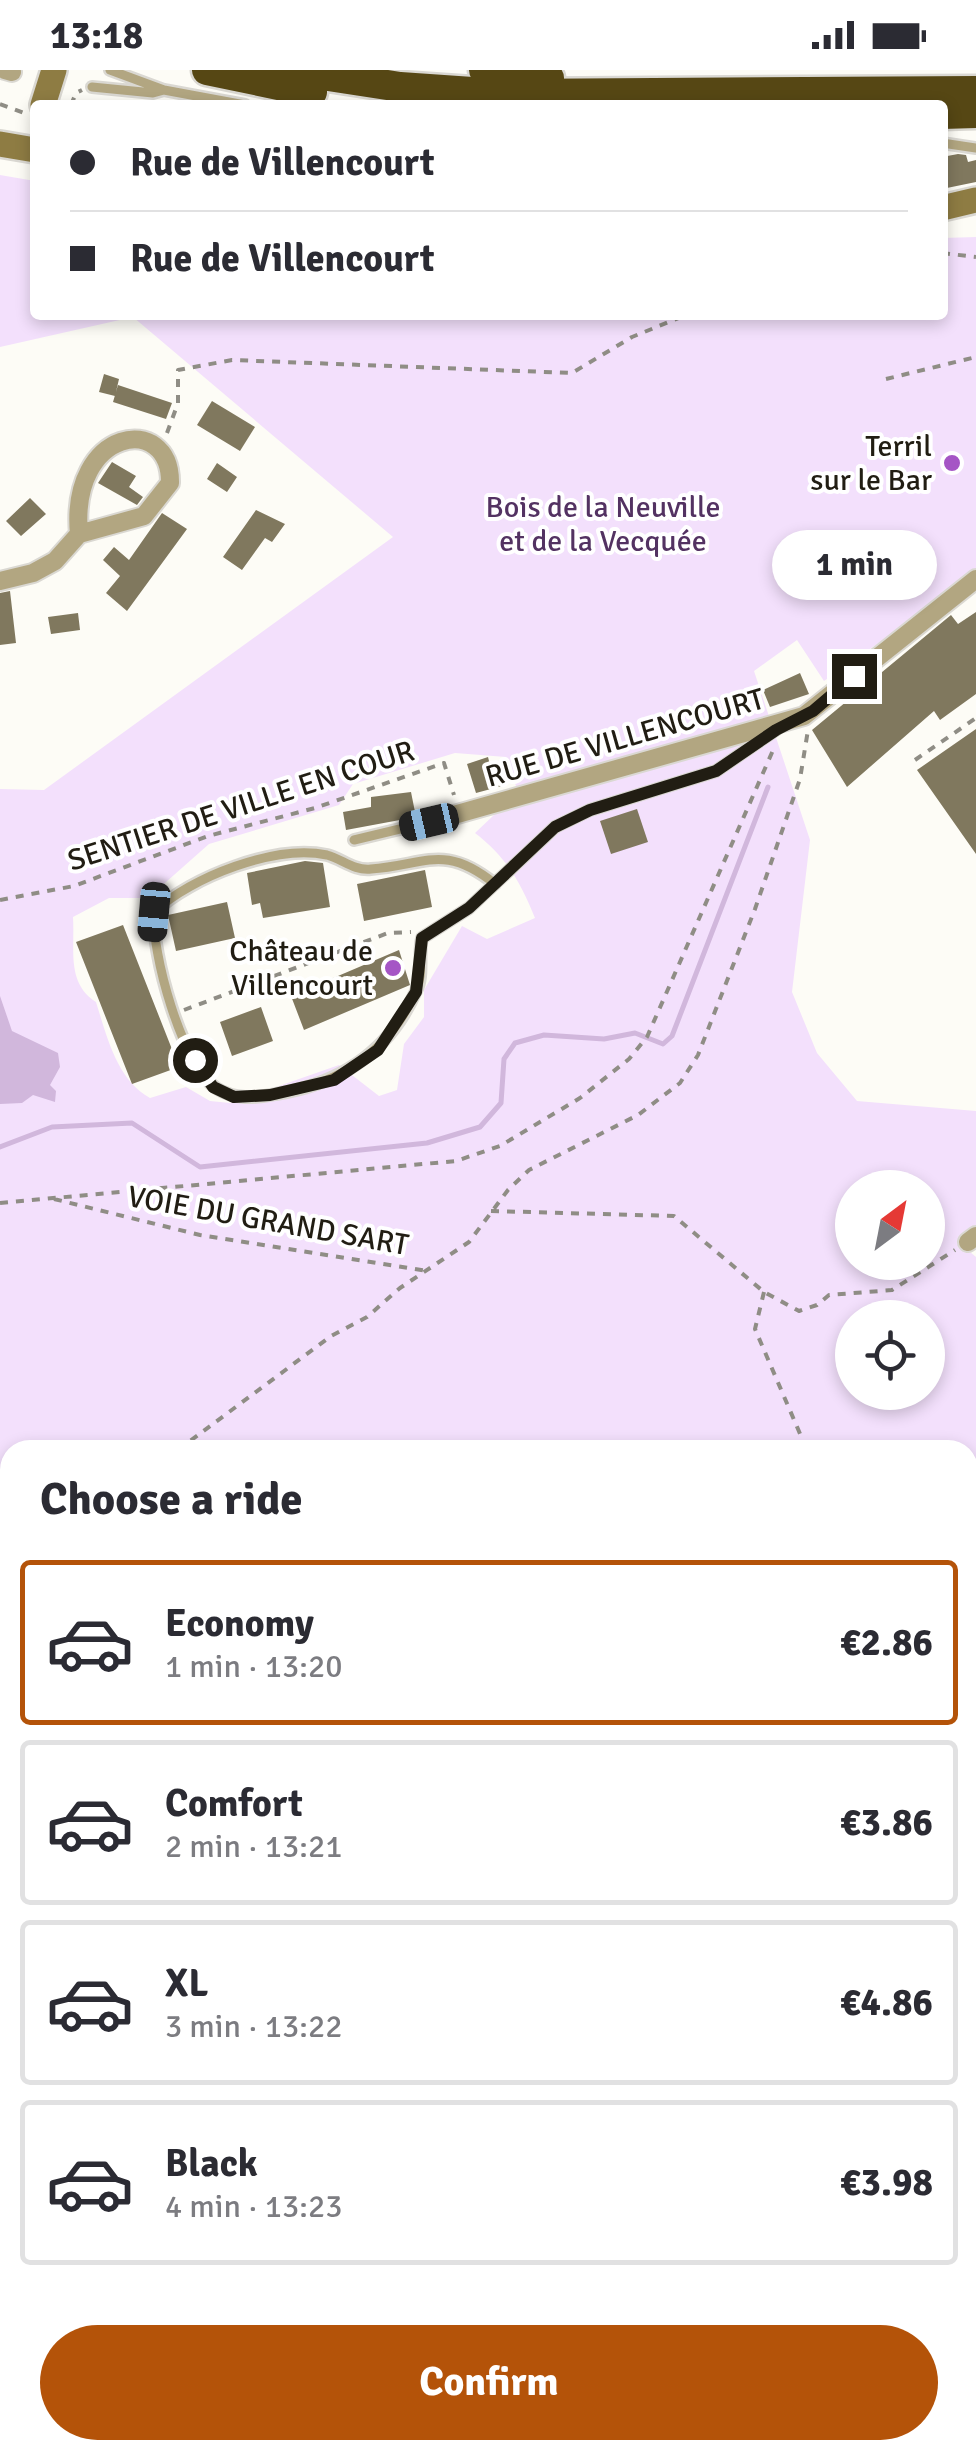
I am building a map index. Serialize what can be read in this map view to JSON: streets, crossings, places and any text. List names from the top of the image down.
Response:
{
  "streets": {
    "street": ["RUE DE VILLENCOURT"],
    "path": ["SENTIER DE VILLE EN COUR", "VOIE DU GRAND SART"]
  },
  "crossings": [
    ["RUE DE VILLENCOURT", "SENTIER DE VILLE EN COUR"],
    ["RUE DE VILLENCOURT", "VOIE DU GRAND SART"]
  ],
  "parks": ["Bois de la Neuville et de la Vecquée"],
  "places": ["Terril sur le Bar", "Château de Villencourt"],
  "north": "top right",
  "page": {
    "status": "13:18",
    "banner": ["Rue de Villencourt", "Rue de Villencourt"],
    "bubble": "1 min",
    "heading": "Choose a ride",
    "list": [
      {
        "name": "Economy",
        "note": "1 min · 13:20",
        "value": "€2.86"
      },
      {
        "name": "Comfort",
        "note": "2 min · 13:21",
        "value": "€3.86"
      },
      {
        "name": "XL",
        "note": "3 min · 13:22",
        "value": "€4.86"
      },
      {
        "name": "Black",
        "note": "4 min · 13:23",
        "value": "€3.98"
      }
    ],
    "buttons": "Confirm"
  }
}
